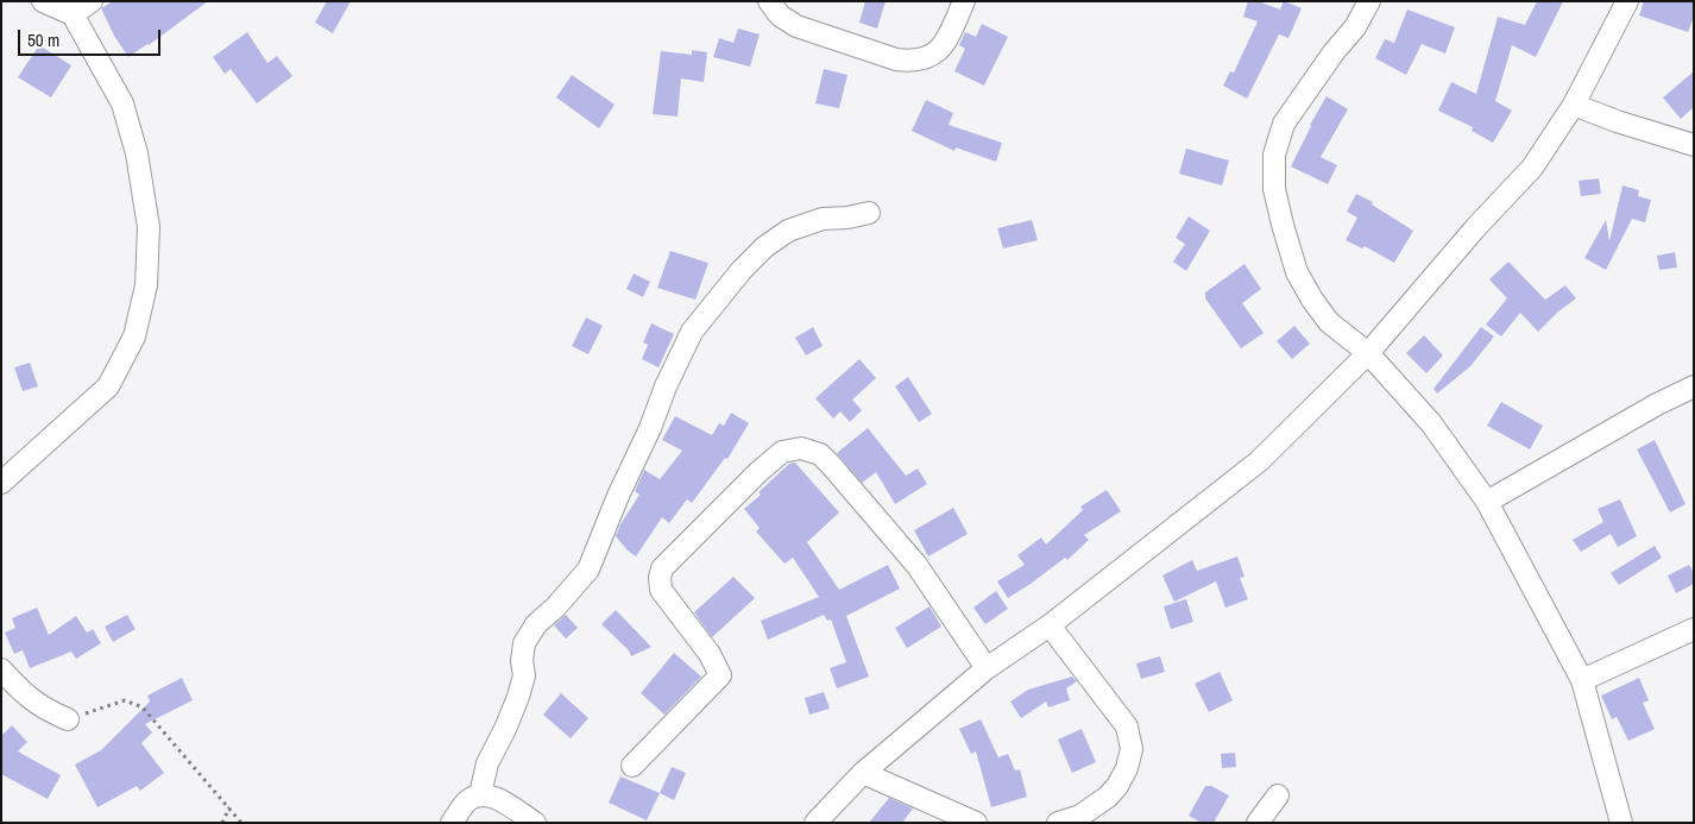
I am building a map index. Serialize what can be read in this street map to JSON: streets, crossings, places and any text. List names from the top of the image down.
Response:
{
  "scale_bar": "50 m"
}
